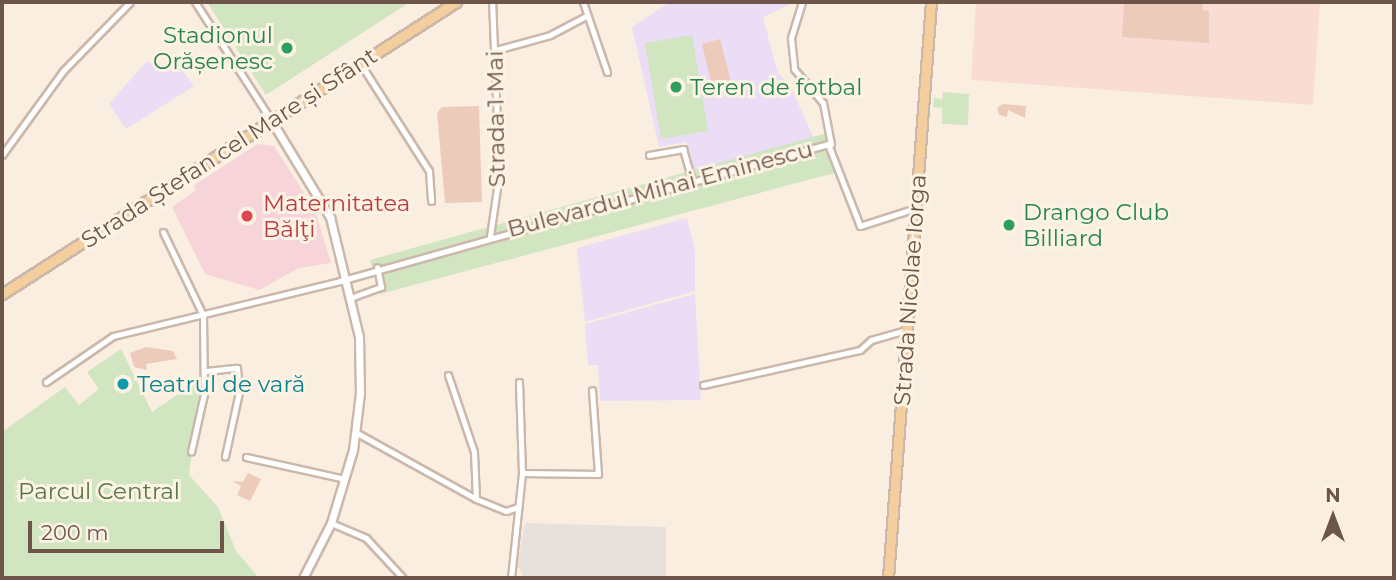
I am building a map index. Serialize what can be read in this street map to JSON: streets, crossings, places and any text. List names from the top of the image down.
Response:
{
  "streets": {
    "main road": ["Strada Ștefan cel Mare și Sfânt", "Strada Nicolae Iorga"],
    "street": ["Strada 1 Mai", "Bulevardul Mihai Eminescu"]
  },
  "crossings": [
    ["Strada 1 Mai", "Bulevardul Mihai Eminescu"],
    ["Bulevardul Mihai Eminescu", "Strada Nicolae Iorga"]
  ],
  "parks": ["Parcul Central"],
  "places": [
    "Stadionul Orășenesc",
    "Teren de fotbal",
    "Maternitatea Bălţi",
    "Drango Club Billiard",
    "Teatrul de vară"
  ],
  "scale_bar": "200 m",
  "north": "top"
}
